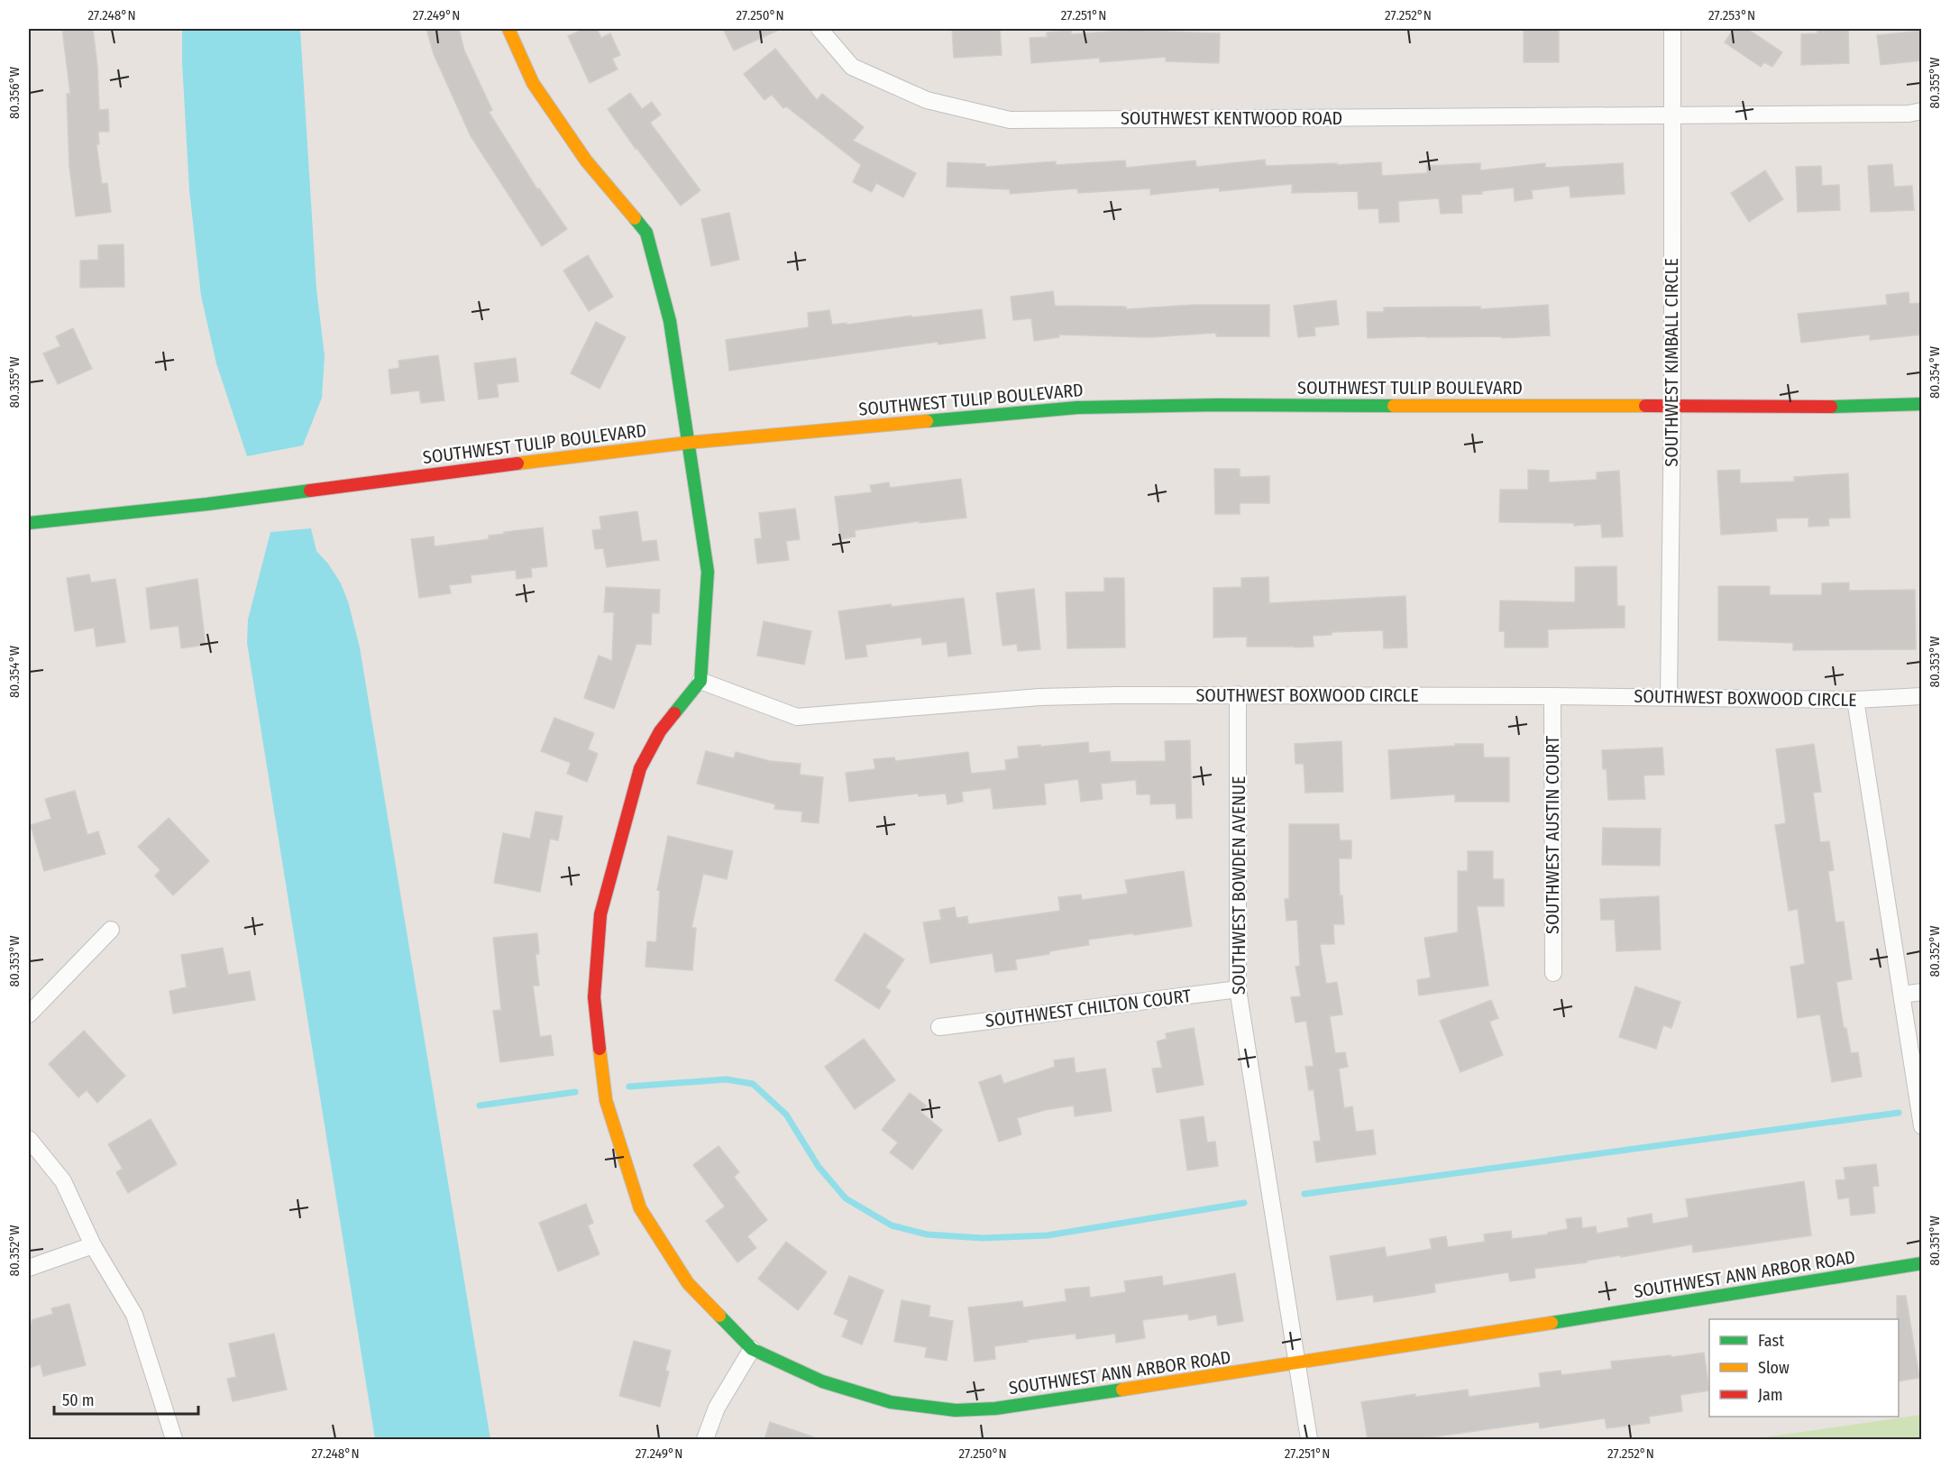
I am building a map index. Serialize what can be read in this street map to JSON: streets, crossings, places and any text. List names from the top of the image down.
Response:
{
  "streets": {
    "street": [
      "SOUTHWEST KENTWOOD ROAD",
      "SOUTHWEST KIMBALL CIRCLE",
      "SOUTHWEST TULIP BOULEVARD",
      "SOUTHWEST BOXWOOD CIRCLE",
      "SOUTHWEST AUSTIN COURT",
      "SOUTHWEST BOWDEN AVENUE",
      "SOUTHWEST CHILTON COURT",
      "SOUTHWEST ANN ARBOR ROAD"
    ]
  },
  "crossings": [
    ["SOUTHWEST KENTWOOD ROAD", "SOUTHWEST KIMBALL CIRCLE"],
    ["SOUTHWEST KIMBALL CIRCLE", "SOUTHWEST TULIP BOULEVARD"],
    ["SOUTHWEST KIMBALL CIRCLE", "SOUTHWEST BOXWOOD CIRCLE"],
    ["SOUTHWEST BOXWOOD CIRCLE", "SOUTHWEST AUSTIN COURT"],
    ["SOUTHWEST BOXWOOD CIRCLE", "SOUTHWEST BOWDEN AVENUE"],
    ["SOUTHWEST BOXWOOD CIRCLE", "SOUTHWEST ANN ARBOR ROAD"],
    ["SOUTHWEST BOWDEN AVENUE", "SOUTHWEST CHILTON COURT"],
    ["SOUTHWEST BOWDEN AVENUE", "SOUTHWEST ANN ARBOR ROAD"]
  ],
  "legend": ["Fast", "Slow", "Jam"],
  "scale_bar": "50 m",
  "coordinates": [
    "27.248°N",
    "27.249°N",
    "27.250°N",
    "27.251°N",
    "27.252°N",
    "27.253°N",
    "80.355°W",
    "80.356°W",
    "80.354°W",
    "80.353°W",
    "80.352°W",
    "80.351°W"
  ]
}
